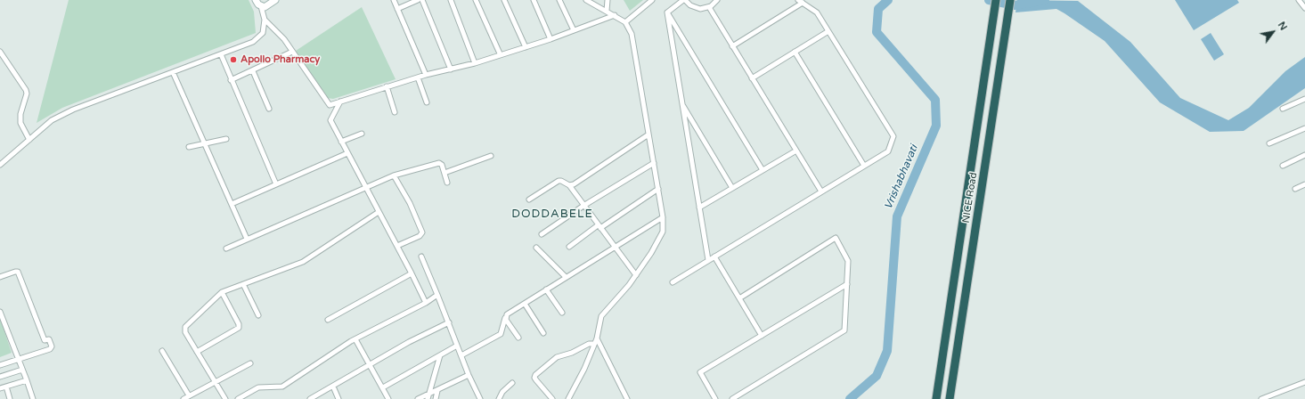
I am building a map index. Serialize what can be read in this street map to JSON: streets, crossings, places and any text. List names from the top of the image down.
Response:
{
  "streets": {
    "highway": ["NICE Road"]
  },
  "districts": ["DODDABELE"],
  "water": ["Vrishabhavati"],
  "places": ["Apollo Pharmacy"],
  "north": "top right"
}
